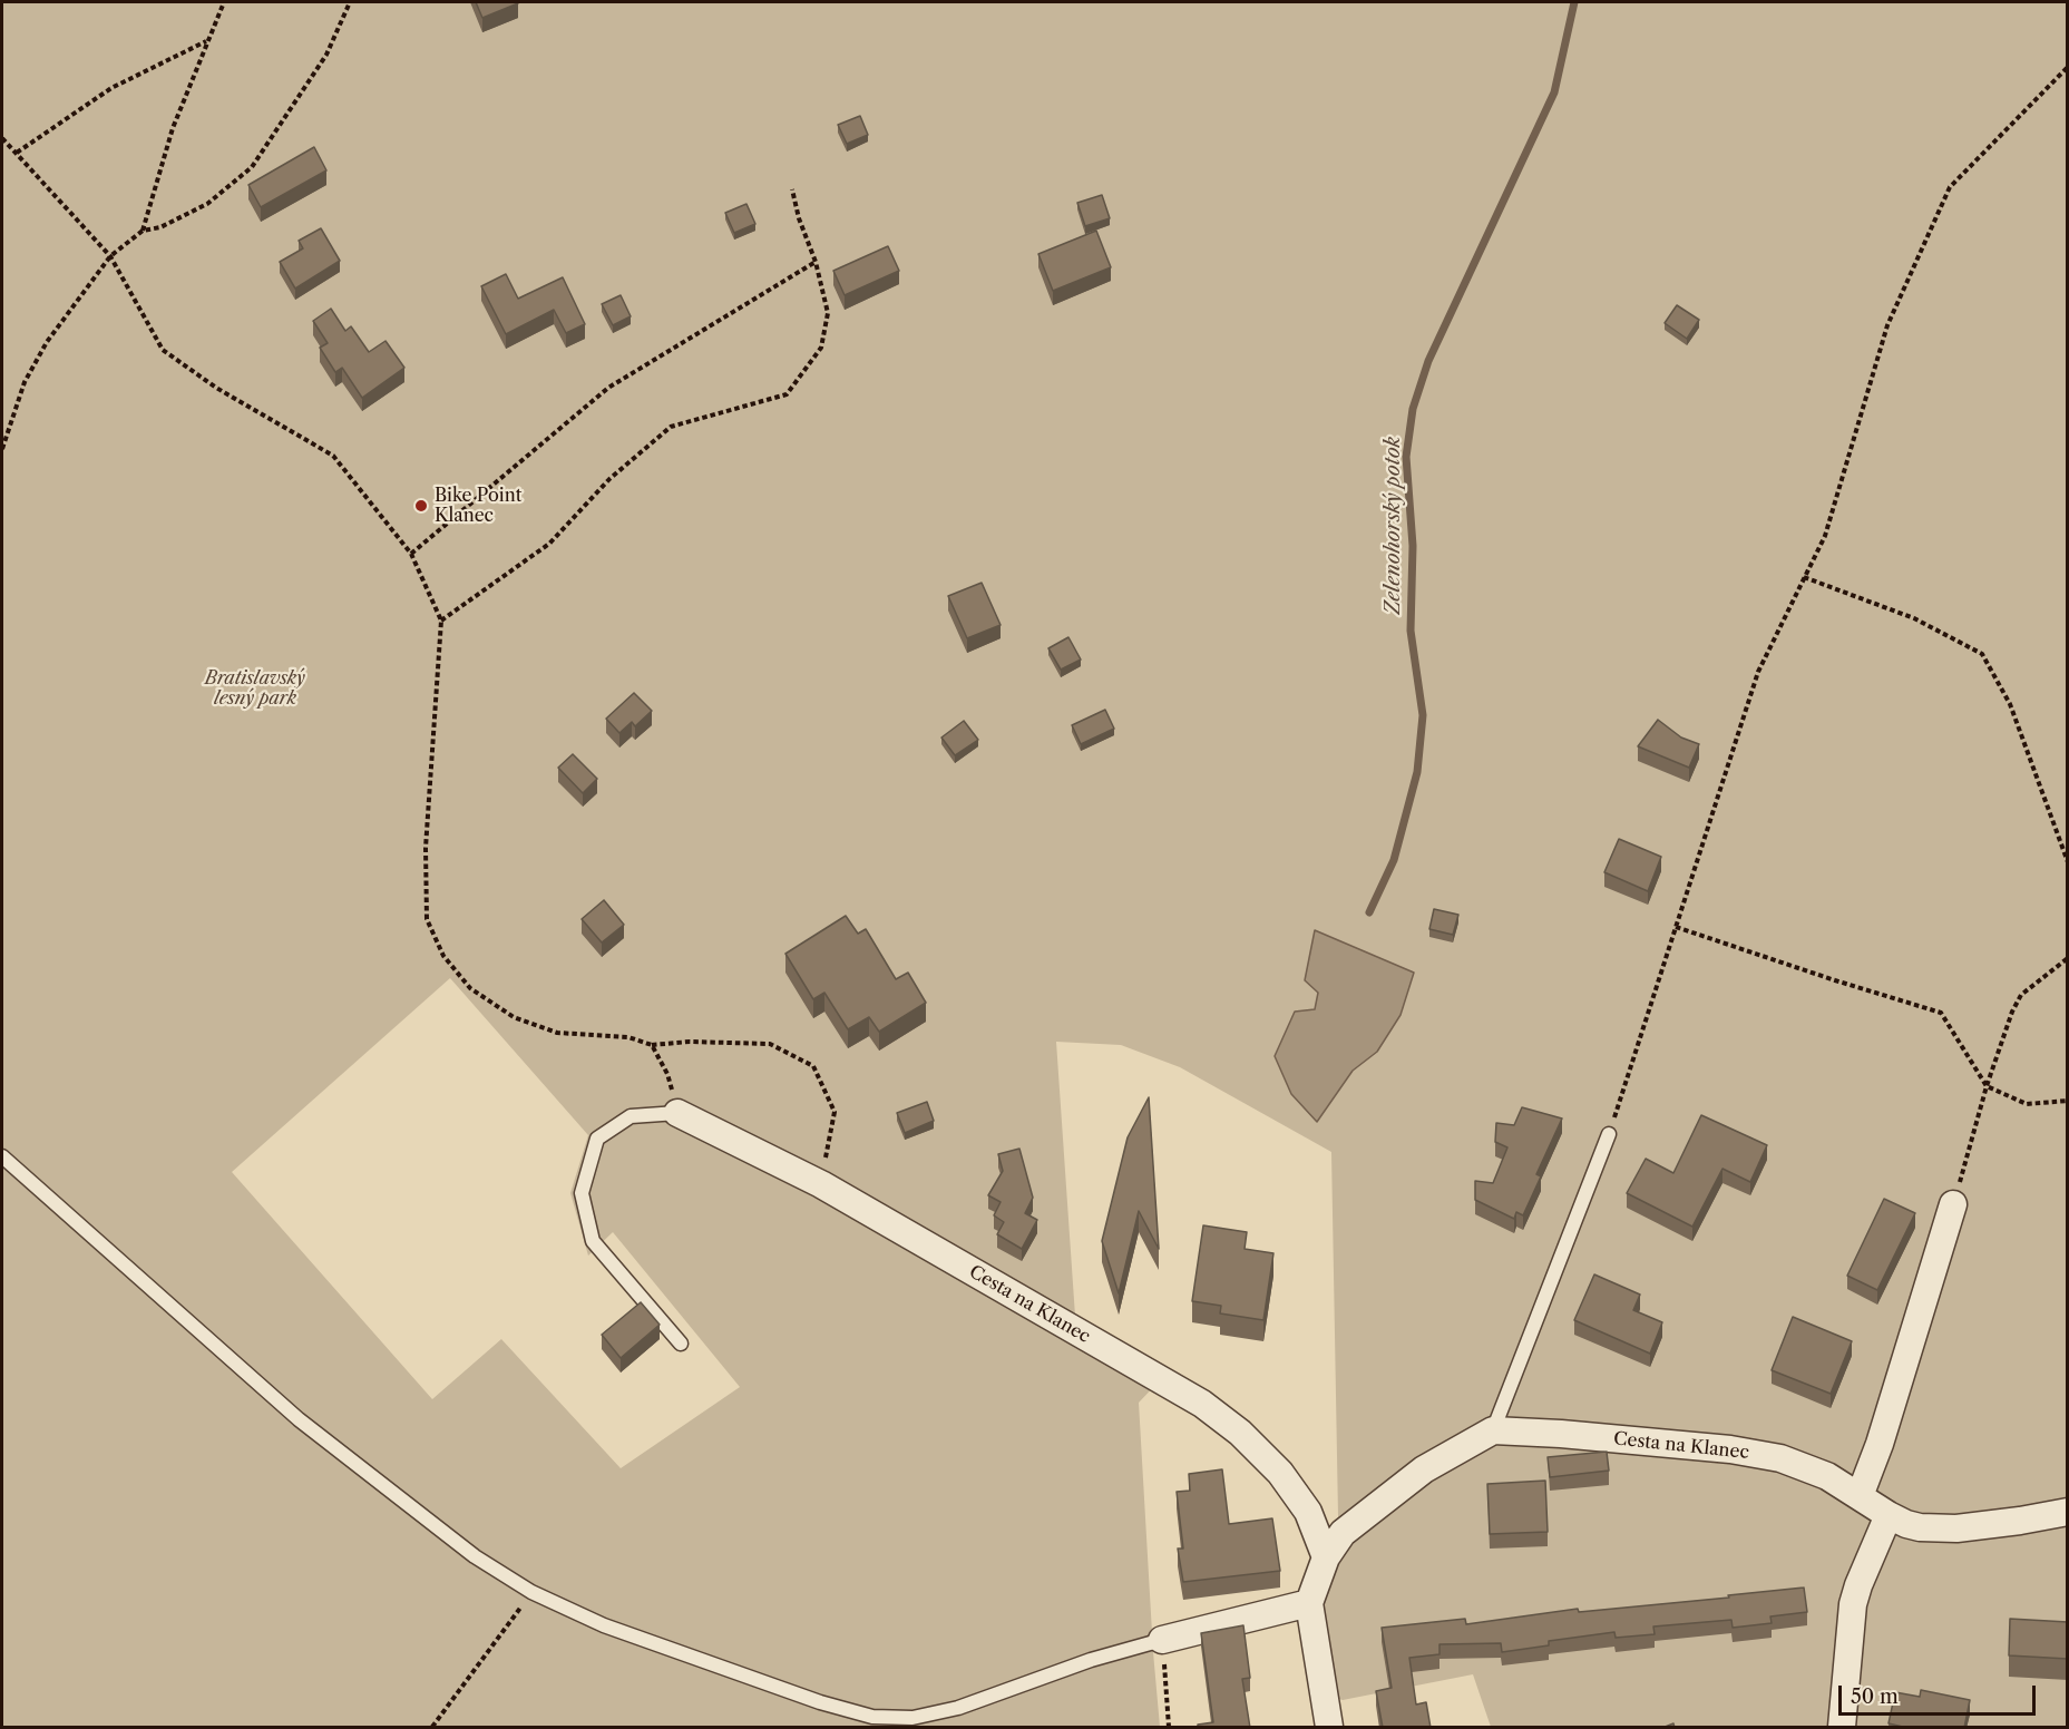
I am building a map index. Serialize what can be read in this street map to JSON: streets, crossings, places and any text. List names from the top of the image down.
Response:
{
  "streets": {
    "street": ["Cesta na Klanec"]
  },
  "water": ["Zelenohorský potok"],
  "parks": ["Bratislavský lesný park"],
  "places": ["Bike Point Klanec"],
  "scale_bar": "50 m"
}
